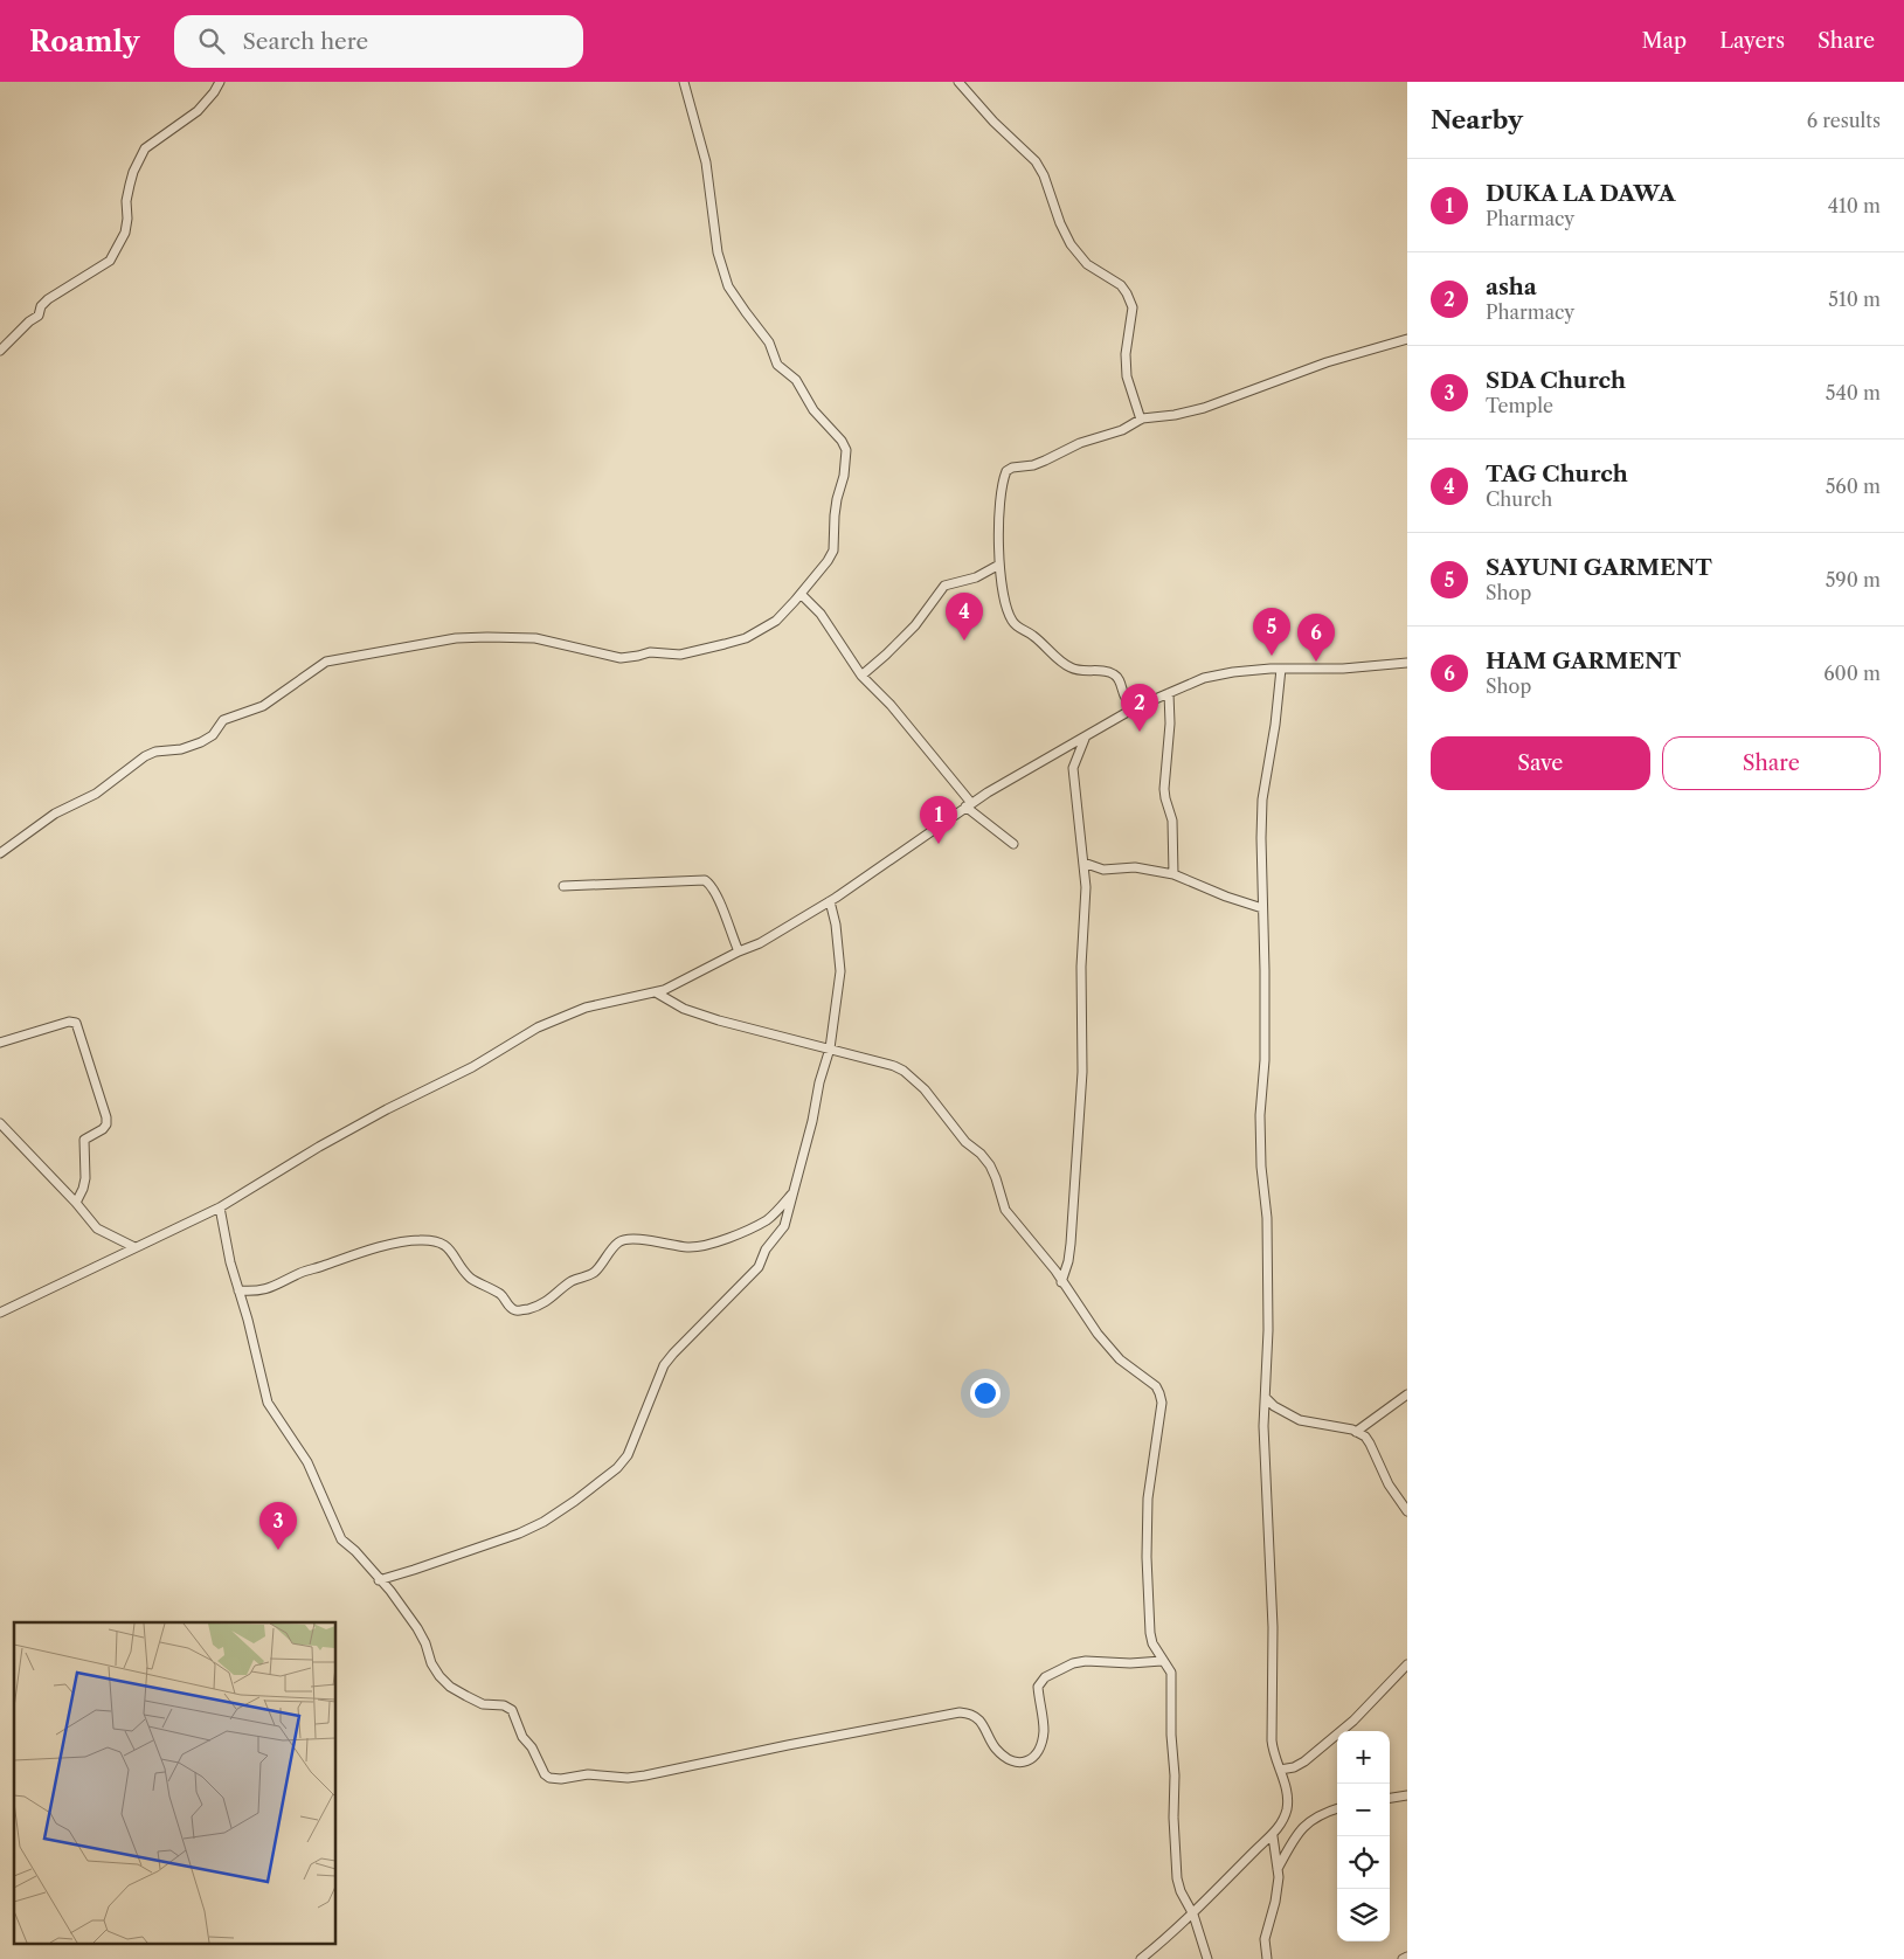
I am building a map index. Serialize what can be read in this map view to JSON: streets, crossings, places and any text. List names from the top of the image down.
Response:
{
  "page": {
    "header": "Roamly",
    "search": "Search here",
    "nav": ["Map", "Layers", "Share"],
    "heading": ["Nearby", "6 results"],
    "list": [
      {
        "mark": "1",
        "name": "DUKA LA DAWA",
        "note": "Pharmacy",
        "value": "410 m"
      },
      {
        "mark": "2",
        "name": "asha",
        "note": "Pharmacy",
        "value": "510 m"
      },
      {
        "mark": "3",
        "name": "SDA Church",
        "note": "Temple",
        "value": "540 m"
      },
      {
        "mark": "4",
        "name": "TAG Church",
        "note": "Church",
        "value": "560 m"
      },
      {
        "mark": "5",
        "name": "SAYUNI GARMENT",
        "note": "Shop",
        "value": "590 m"
      },
      {
        "mark": "6",
        "name": "HAM GARMENT",
        "note": "Shop",
        "value": "600 m"
      }
    ],
    "pins": [
      "4",
      "5",
      "6",
      "2",
      "1",
      "3"
    ],
    "buttons": ["Save", "Share"],
    "map_buttons": ["+", "−"]
  }
}
